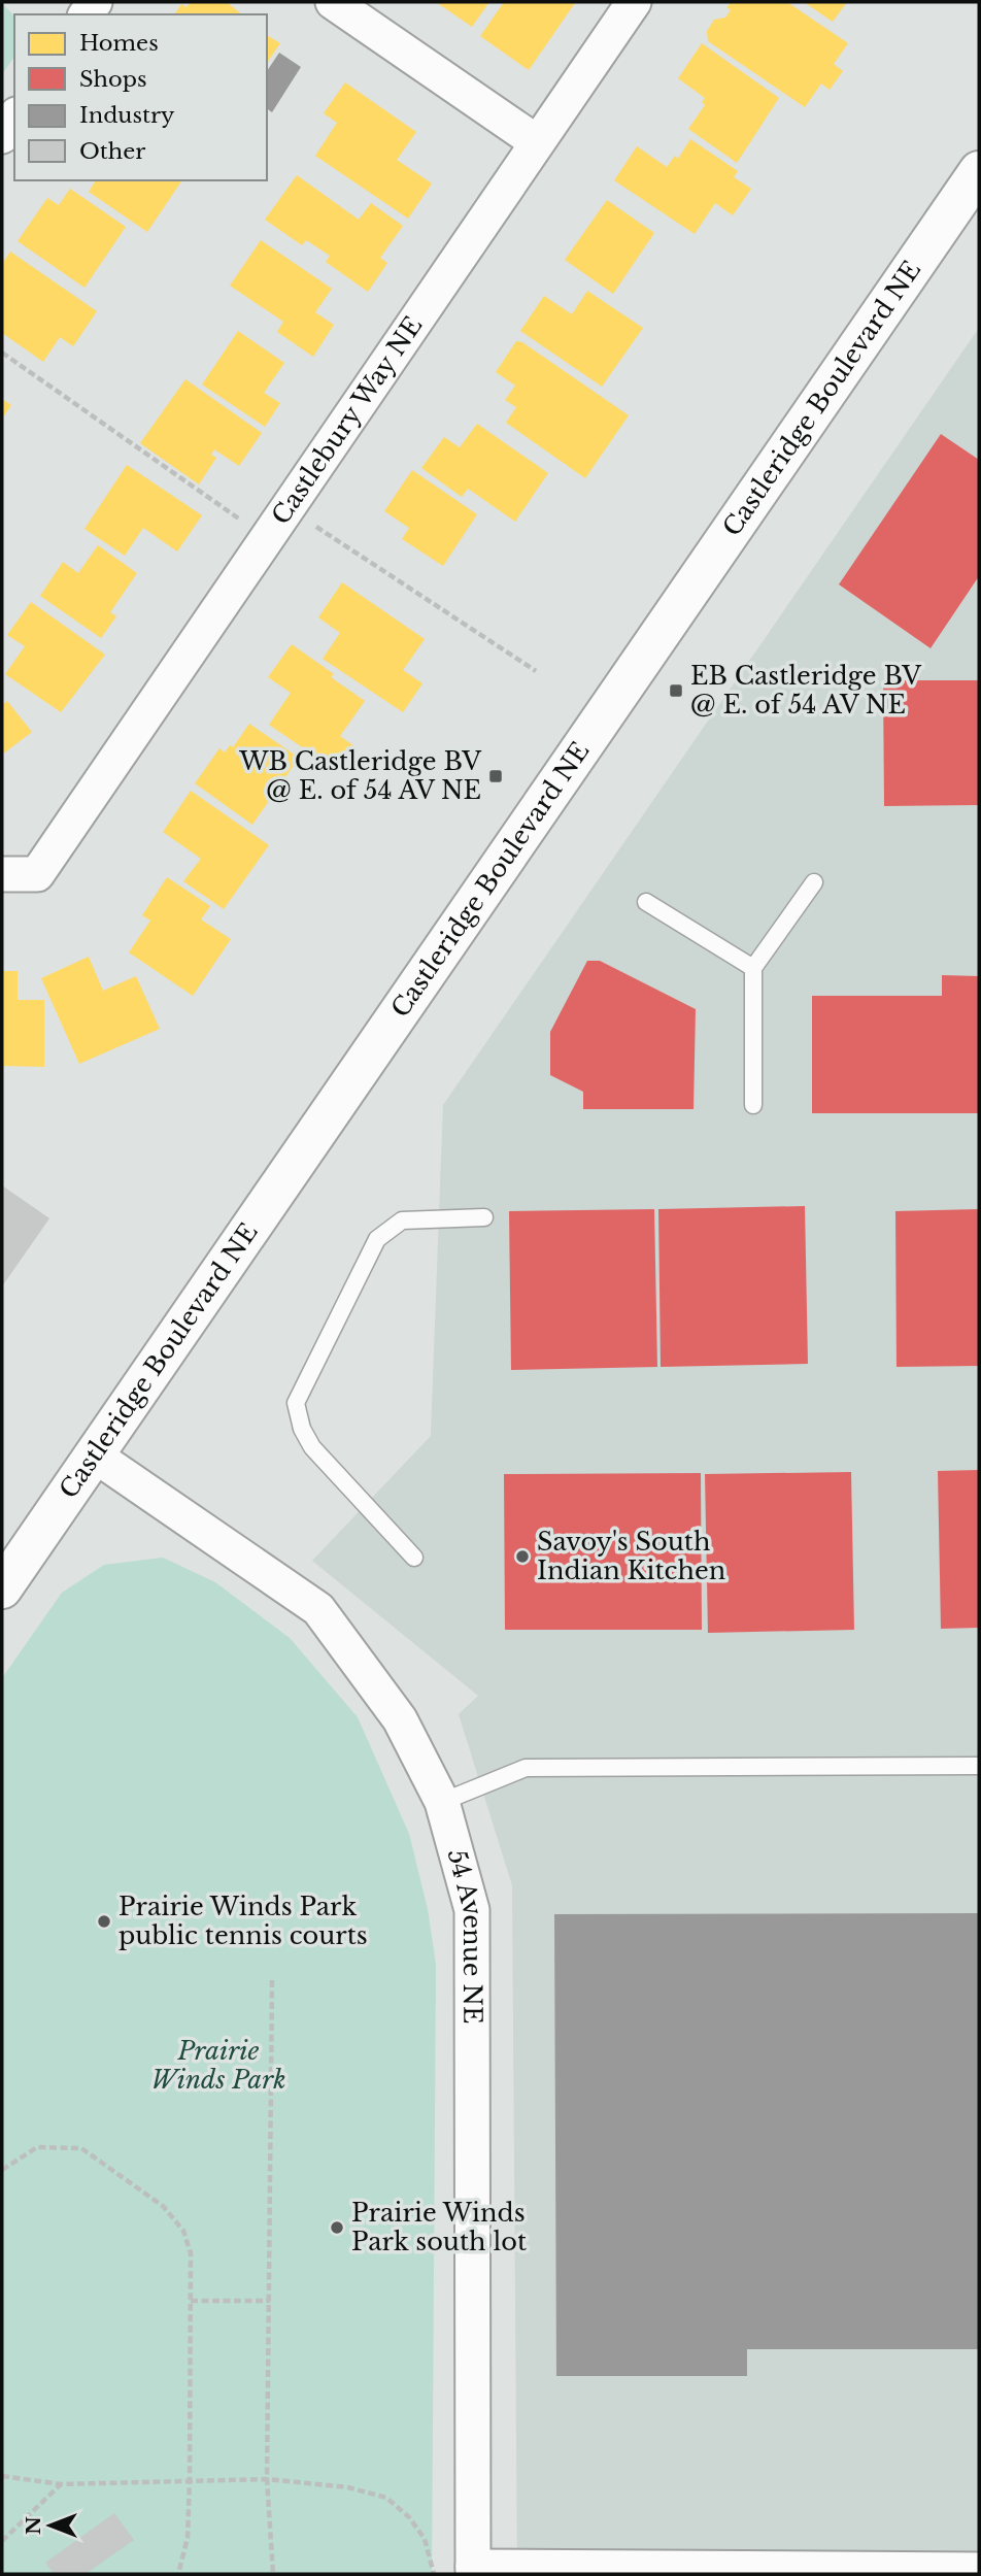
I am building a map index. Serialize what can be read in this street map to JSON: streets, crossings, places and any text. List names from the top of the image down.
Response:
{
  "streets": {
    "street": ["Castleridge Boulevard NE", "Castlebury Way NE", "54 Avenue NE"]
  },
  "crossings": [
    ["Castleridge Boulevard NE", "54 Avenue NE"]
  ],
  "parks": ["Prairie Winds Park"],
  "places": {
    "transit": ["EB Castleridge BV @ E. of 54 AV NE", "WB Castleridge BV @ E. of 54 AV NE"],
    "other": ["Savoy's South Indian Kitchen", "Prairie Winds Park public tennis courts", "Prairie Winds Park south lot"]
  },
  "legend": [
    "Homes",
    "Shops",
    "Industry",
    "Other"
  ],
  "north": "left"
}
